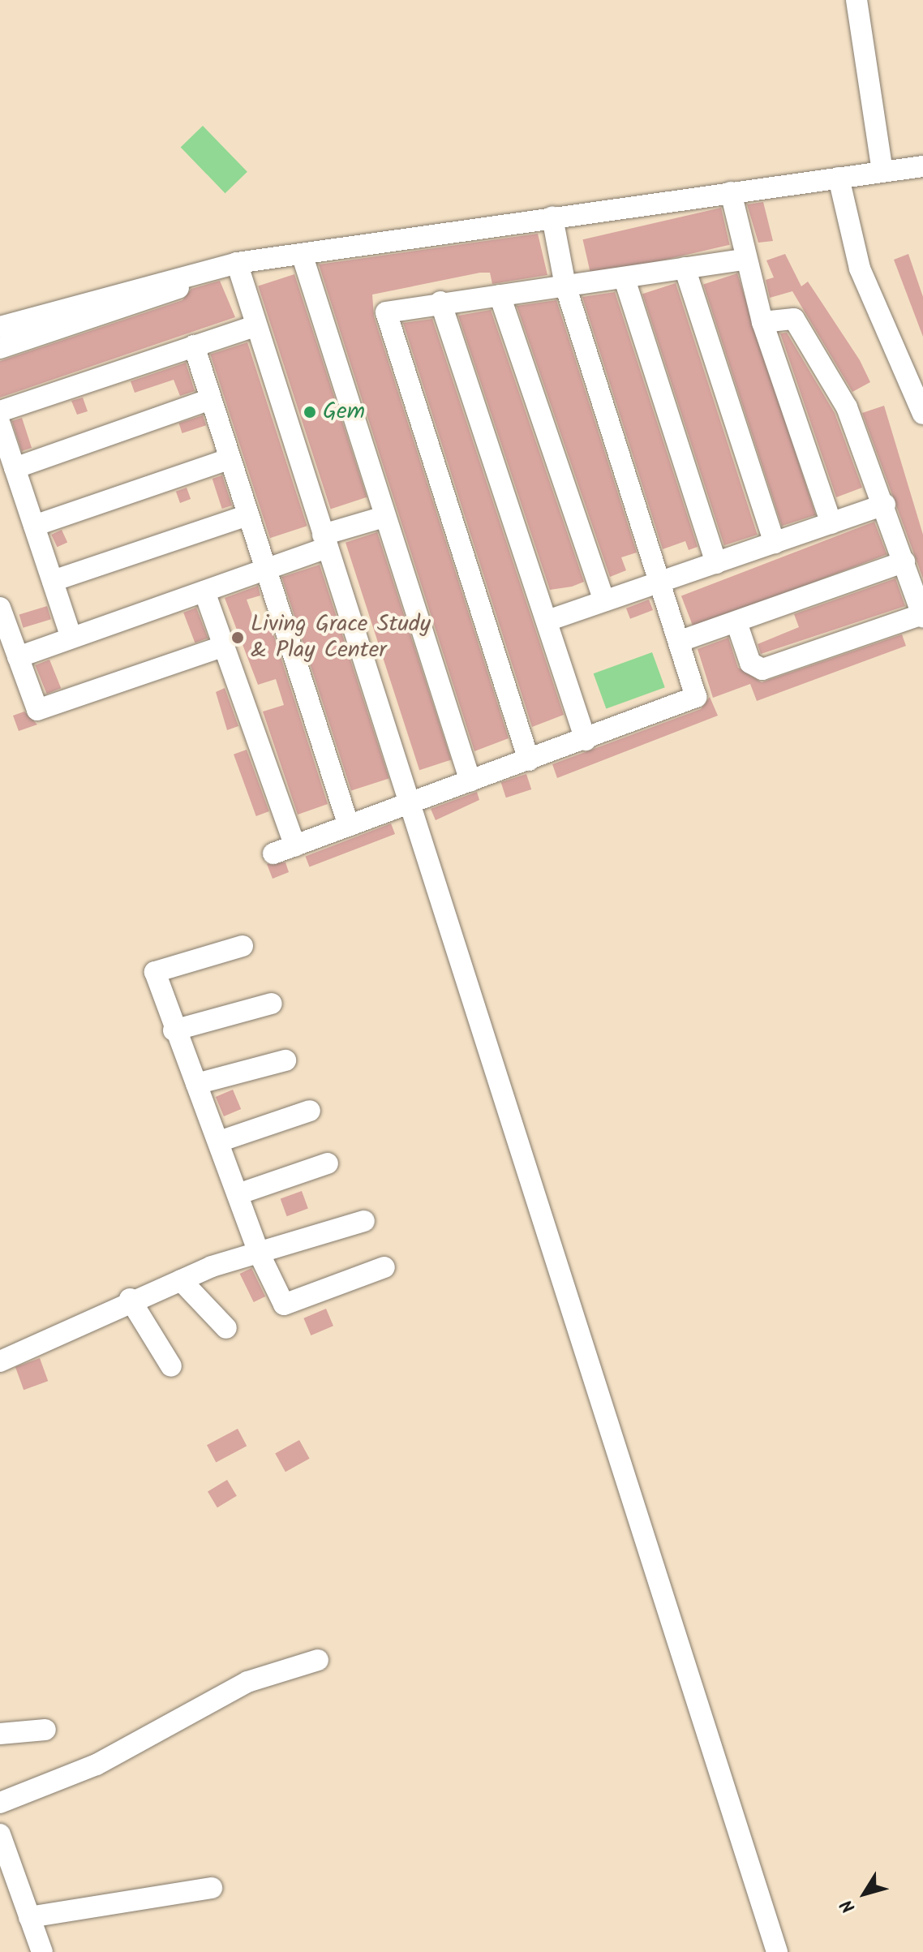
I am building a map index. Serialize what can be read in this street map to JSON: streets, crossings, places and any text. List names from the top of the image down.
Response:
{
  "places": ["Gem", "Living Grace Study & Play Center"],
  "north": "bottom left"
}
